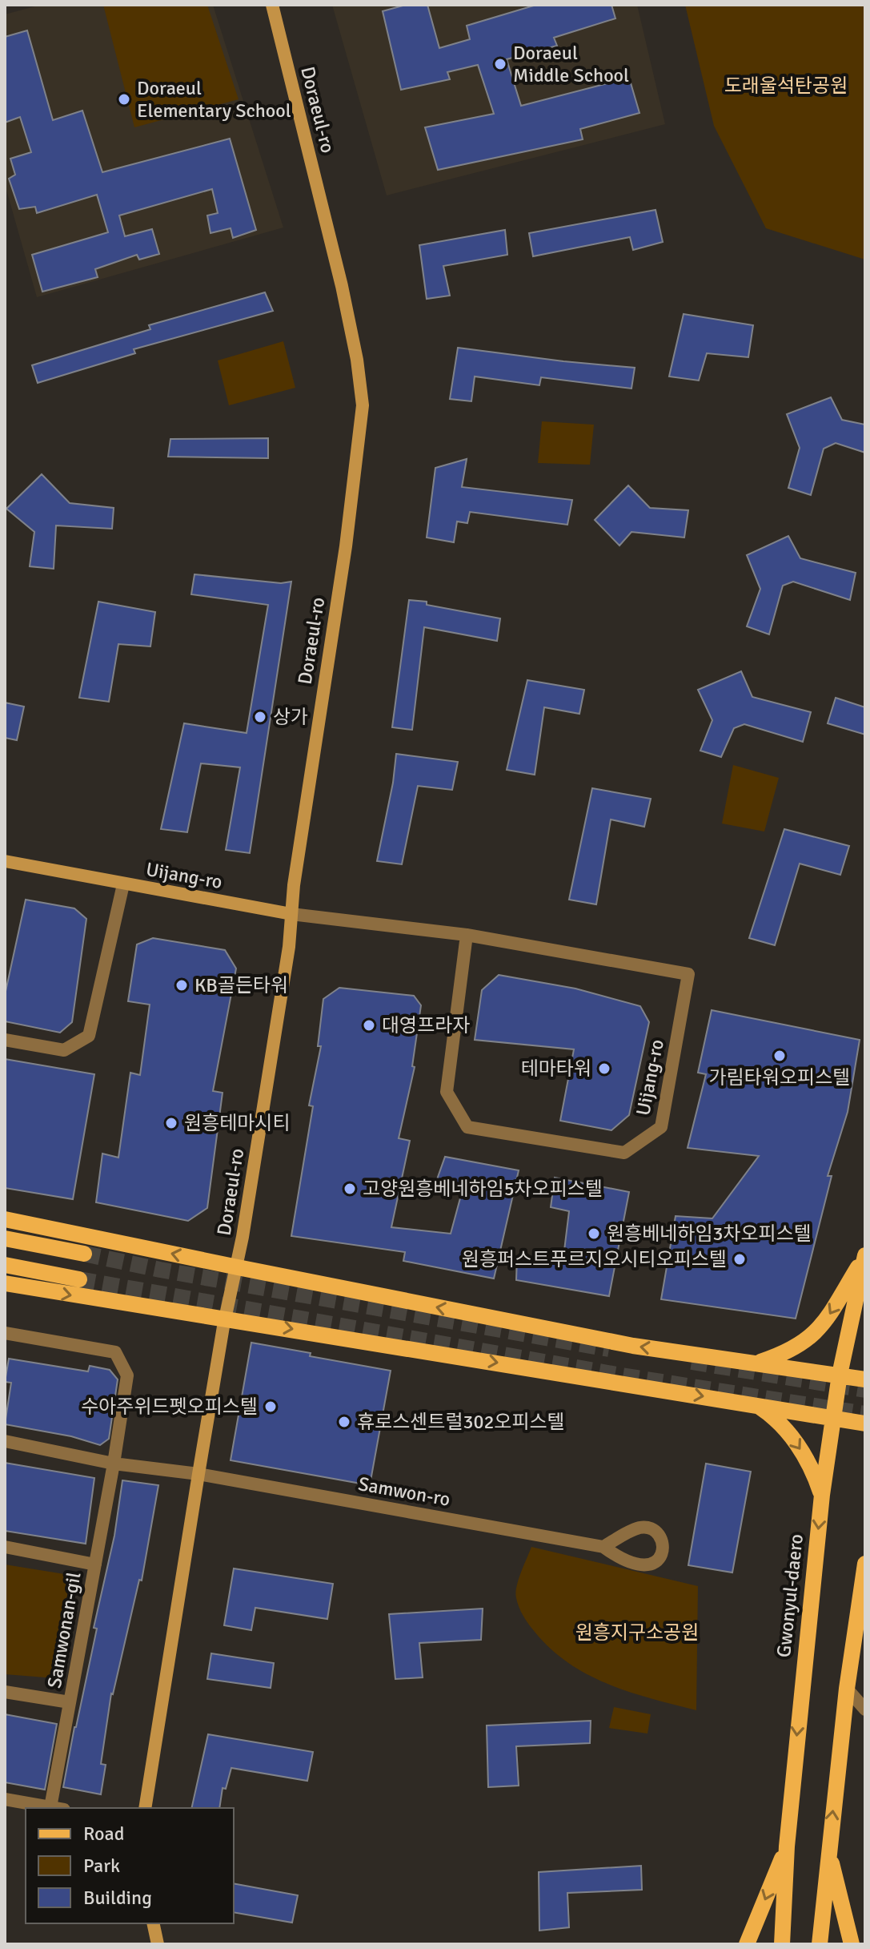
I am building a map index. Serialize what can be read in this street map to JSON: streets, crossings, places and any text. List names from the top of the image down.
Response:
{
  "streets": {
    "main road": ["Doraeul-ro", "Uijang-ro", "Gwonyul-daero"],
    "street": ["Samwon-ro", "Samwonan-gil"]
  },
  "crossings": [
    ["Doraeul-ro", "Uijang-ro"]
  ],
  "parks": ["도래울석탄공원", "원흥지구소공원"],
  "places": [
    "Doraeul Middle School",
    "Doraeul Elementary School",
    "상가",
    "KB골든타워",
    "대영프라자",
    "가림타워오피스텔",
    "테마타워",
    "원흥테마시티",
    "고양원흥베네하임5차오피스텔",
    "원흥베네하임3차오피스텔",
    "원흥퍼스트푸르지오시티오피스텔",
    "수아주위드펫오피스텔",
    "휴로스센트럴302오피스텔"
  ],
  "legend": ["Road", "Park", "Building"]
}
